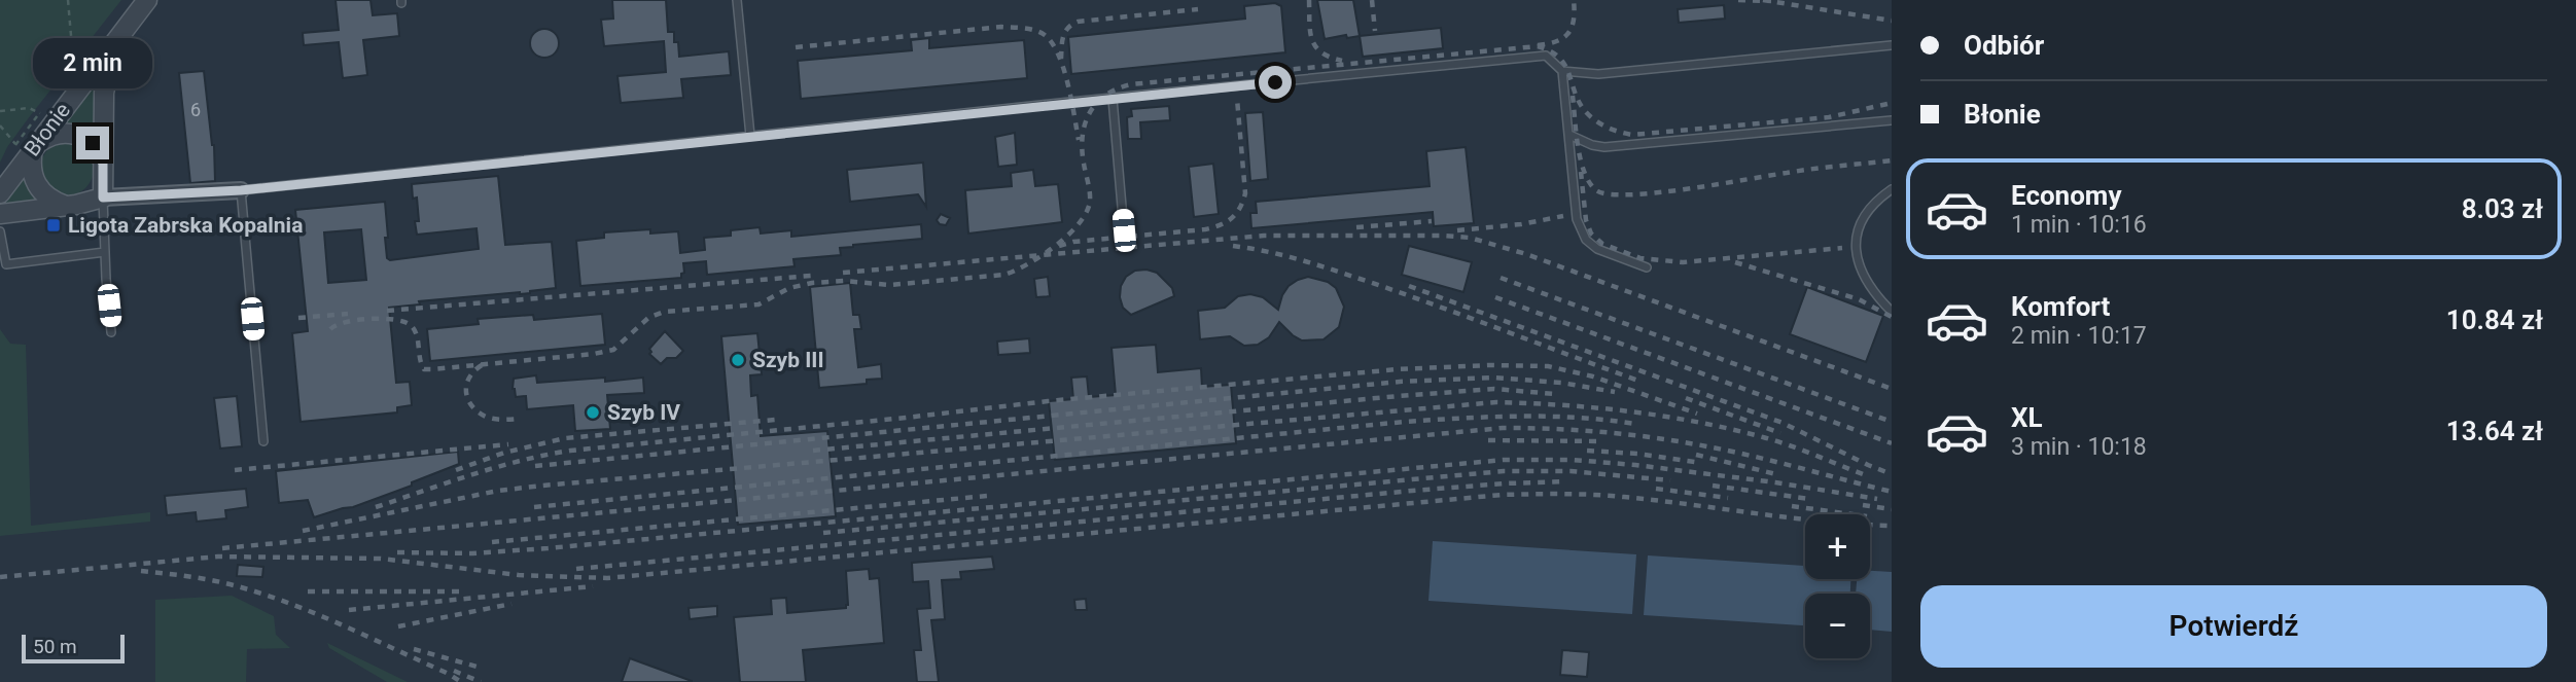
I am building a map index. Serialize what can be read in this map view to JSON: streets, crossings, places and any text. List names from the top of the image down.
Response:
{
  "streets": {
    "street": ["Błonie"]
  },
  "places": {
    "transit": ["Ligota Zabrska Kopalnia"],
    "other": ["Szyb III", "Szyb IV"]
  },
  "house_numbers": ["6"],
  "scale_bar": "50 m",
  "page": {
    "banner": ["Odbiór", "Błonie"],
    "bubble": "2 min",
    "list": [
      {
        "name": "Economy",
        "note": "1 min · 10:16",
        "value": "8.03 zł"
      },
      {
        "name": "Komfort",
        "note": "2 min · 10:17",
        "value": "10.84 zł"
      },
      {
        "name": "XL",
        "note": "3 min · 10:18",
        "value": "13.64 zł"
      }
    ],
    "map_buttons": ["+", "−"],
    "buttons": "Potwierdź",
    "scale": "50 m"
  }
}
